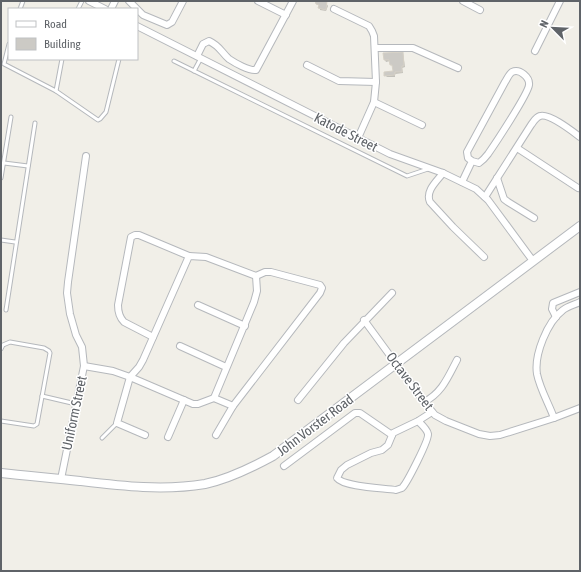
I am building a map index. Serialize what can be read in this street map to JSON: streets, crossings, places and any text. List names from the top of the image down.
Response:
{
  "streets": {
    "street": [
      "Katode Street",
      "Octave Street",
      "Uniform Street",
      "John Vorster Road"
    ]
  },
  "crossings": [
    ["Katode Street", "John Vorster Road"],
    ["Octave Street", "John Vorster Road"],
    ["Uniform Street", "John Vorster Road"]
  ],
  "legend": ["Road", "Building"],
  "north": "top left"
}
